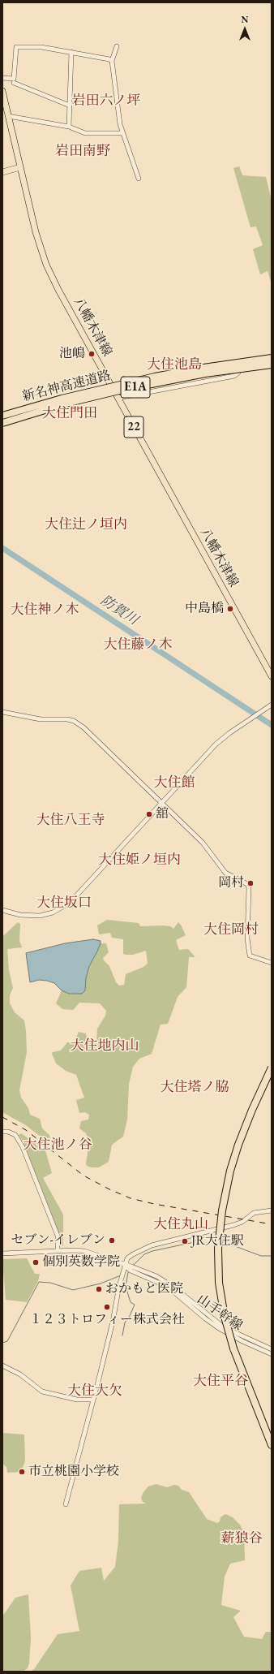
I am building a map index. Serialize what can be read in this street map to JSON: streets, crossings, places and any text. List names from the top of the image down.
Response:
{
  "streets": {
    "highway": ["新名神高速道路", "E1A"],
    "main road": ["八幡木津線", "22"],
    "street": ["山手幹線"]
  },
  "districts": [
    "岩田六ノ坪",
    "岩田南野",
    "大住池島",
    "大住門田",
    "大住辻ノ垣内",
    "大住神ノ木",
    "大住藤ノ木",
    "大住館",
    "大住八王寺",
    "大住姫ノ垣内",
    "大住坂口",
    "大住岡村",
    "大住地内山",
    "大住塔ノ脇",
    "大住池ノ谷",
    "大住丸山",
    "大住平谷",
    "大住大欠",
    "薪狼谷"
  ],
  "water": ["防賀川"],
  "places": [
    "池嶋",
    "中島橋",
    "舘",
    "岡村",
    "セブン-イレブン",
    "JR大住駅",
    "個別英数学院",
    "おかもと医院",
    "１２３トロフィー株式会社",
    "市立桃園小学校"
  ],
  "north": "top"
}
